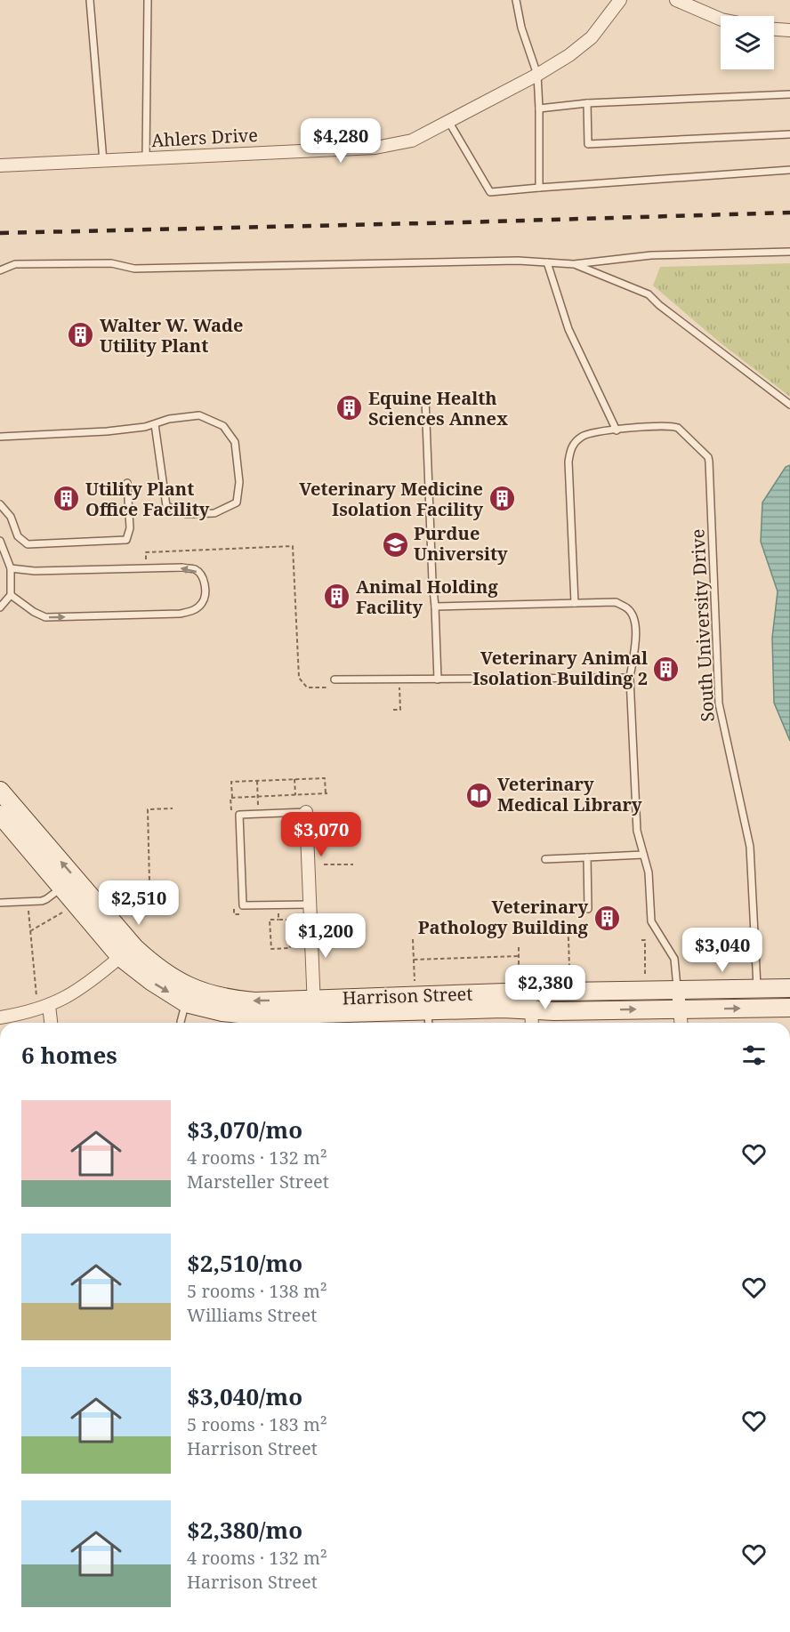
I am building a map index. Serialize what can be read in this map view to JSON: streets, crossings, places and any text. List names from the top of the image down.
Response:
{
  "streets": {
    "main road": ["Harrison Street"],
    "street": ["Ahlers Drive"],
    "lane": ["South University Drive"]
  },
  "crossings": [
    ["South University Drive", "Harrison Street"]
  ],
  "places": {
    "building": [
      "Walter W. Wade Utility Plant",
      "Equine Health Sciences Annex",
      "Utility Plant Office Facility",
      "Veterinary Medicine Isolation Facility",
      "Animal Holding Facility",
      "Veterinary Animal Isolation Building 2",
      "Veterinary Pathology Building"
    ],
    "school or university": ["Purdue University"],
    "library": ["Veterinary Medical Library"]
  },
  "page": {
    "price": [
      "$4,280",
      "$3,070",
      "$2,510",
      "$1,200",
      "$3,040",
      "$2,380"
    ],
    "heading": "6 homes",
    "list": [
      {
        "name": "$3,070/mo",
        "note": "4 rooms · 132 m² · Marsteller Street"
      },
      {
        "name": "$2,510/mo",
        "note": "5 rooms · 138 m² · Williams Street"
      },
      {
        "name": "$3,040/mo",
        "note": "5 rooms · 183 m² · Harrison Street"
      },
      {
        "name": "$2,380/mo",
        "note": "4 rooms · 132 m² · Harrison Street"
      }
    ]
  }
}
